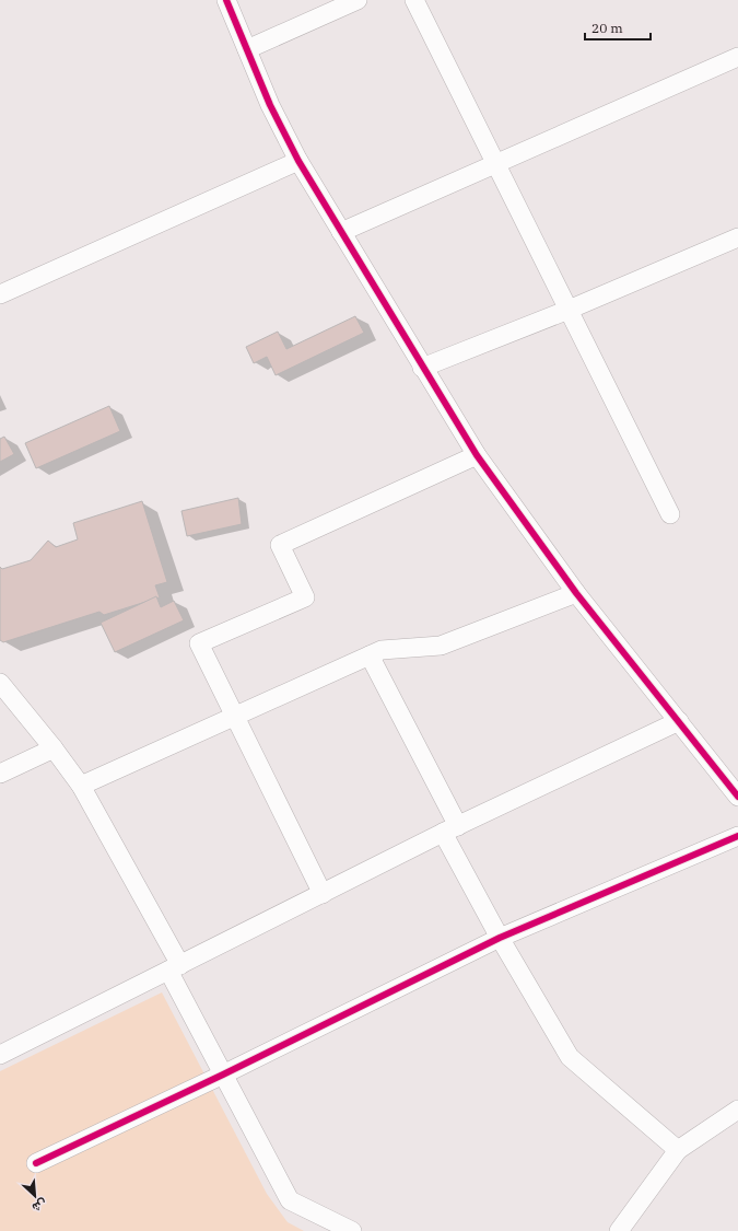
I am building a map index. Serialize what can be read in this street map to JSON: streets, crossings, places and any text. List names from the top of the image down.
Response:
{
  "scale_bar": "20 m",
  "north": "bottom right"
}
